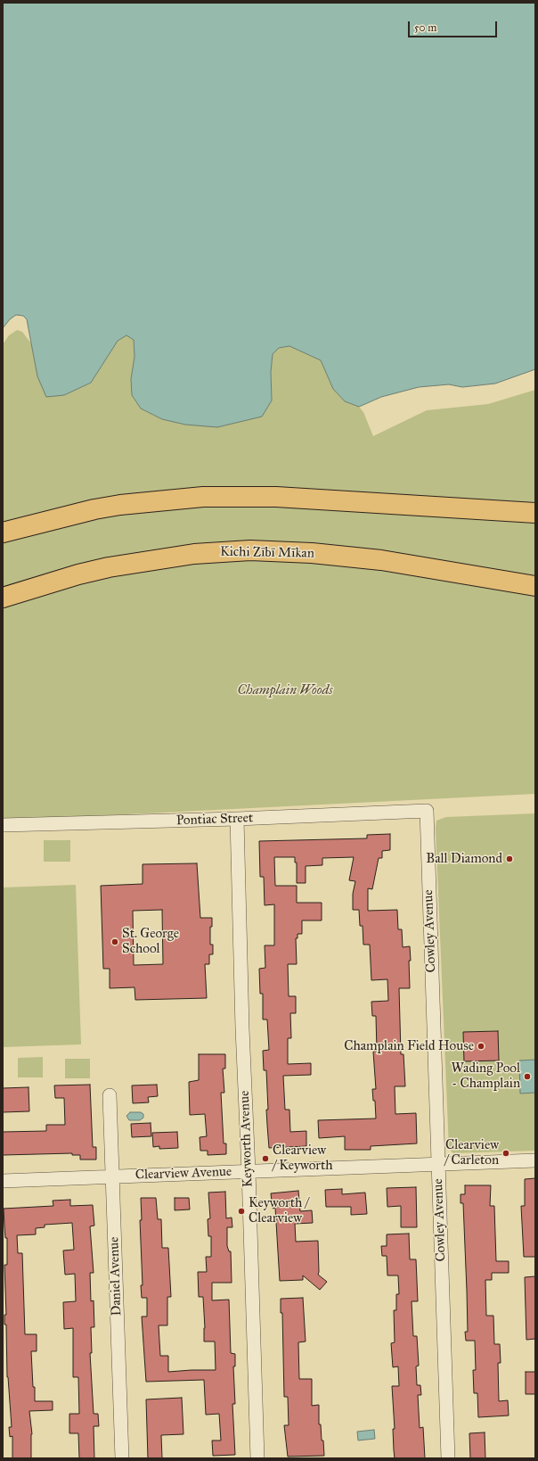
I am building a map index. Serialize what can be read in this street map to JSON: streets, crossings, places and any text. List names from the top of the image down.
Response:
{
  "streets": {
    "highway": ["Kichi Zībī Mīkan"],
    "street": [
      "Pontiac Street",
      "Cowley Avenue",
      "Keyworth Avenue",
      "Clearview Avenue",
      "Daniel Avenue"
    ]
  },
  "crossings": [
    ["Pontiac Street", "Cowley Avenue"],
    ["Pontiac Street", "Keyworth Avenue"],
    ["Cowley Avenue", "Clearview Avenue"],
    ["Keyworth Avenue", "Clearview Avenue"],
    ["Clearview Avenue", "Daniel Avenue"]
  ],
  "parks": ["Champlain Woods"],
  "places": [
    "Ball Diamond",
    "St. George School",
    "Champlain Field House",
    "Wading Pool - Champlain",
    "Clearview / Carleton",
    "Clearview / Keyworth",
    "Keyworth / Clearview"
  ],
  "scale_bar": "50 m"
}
